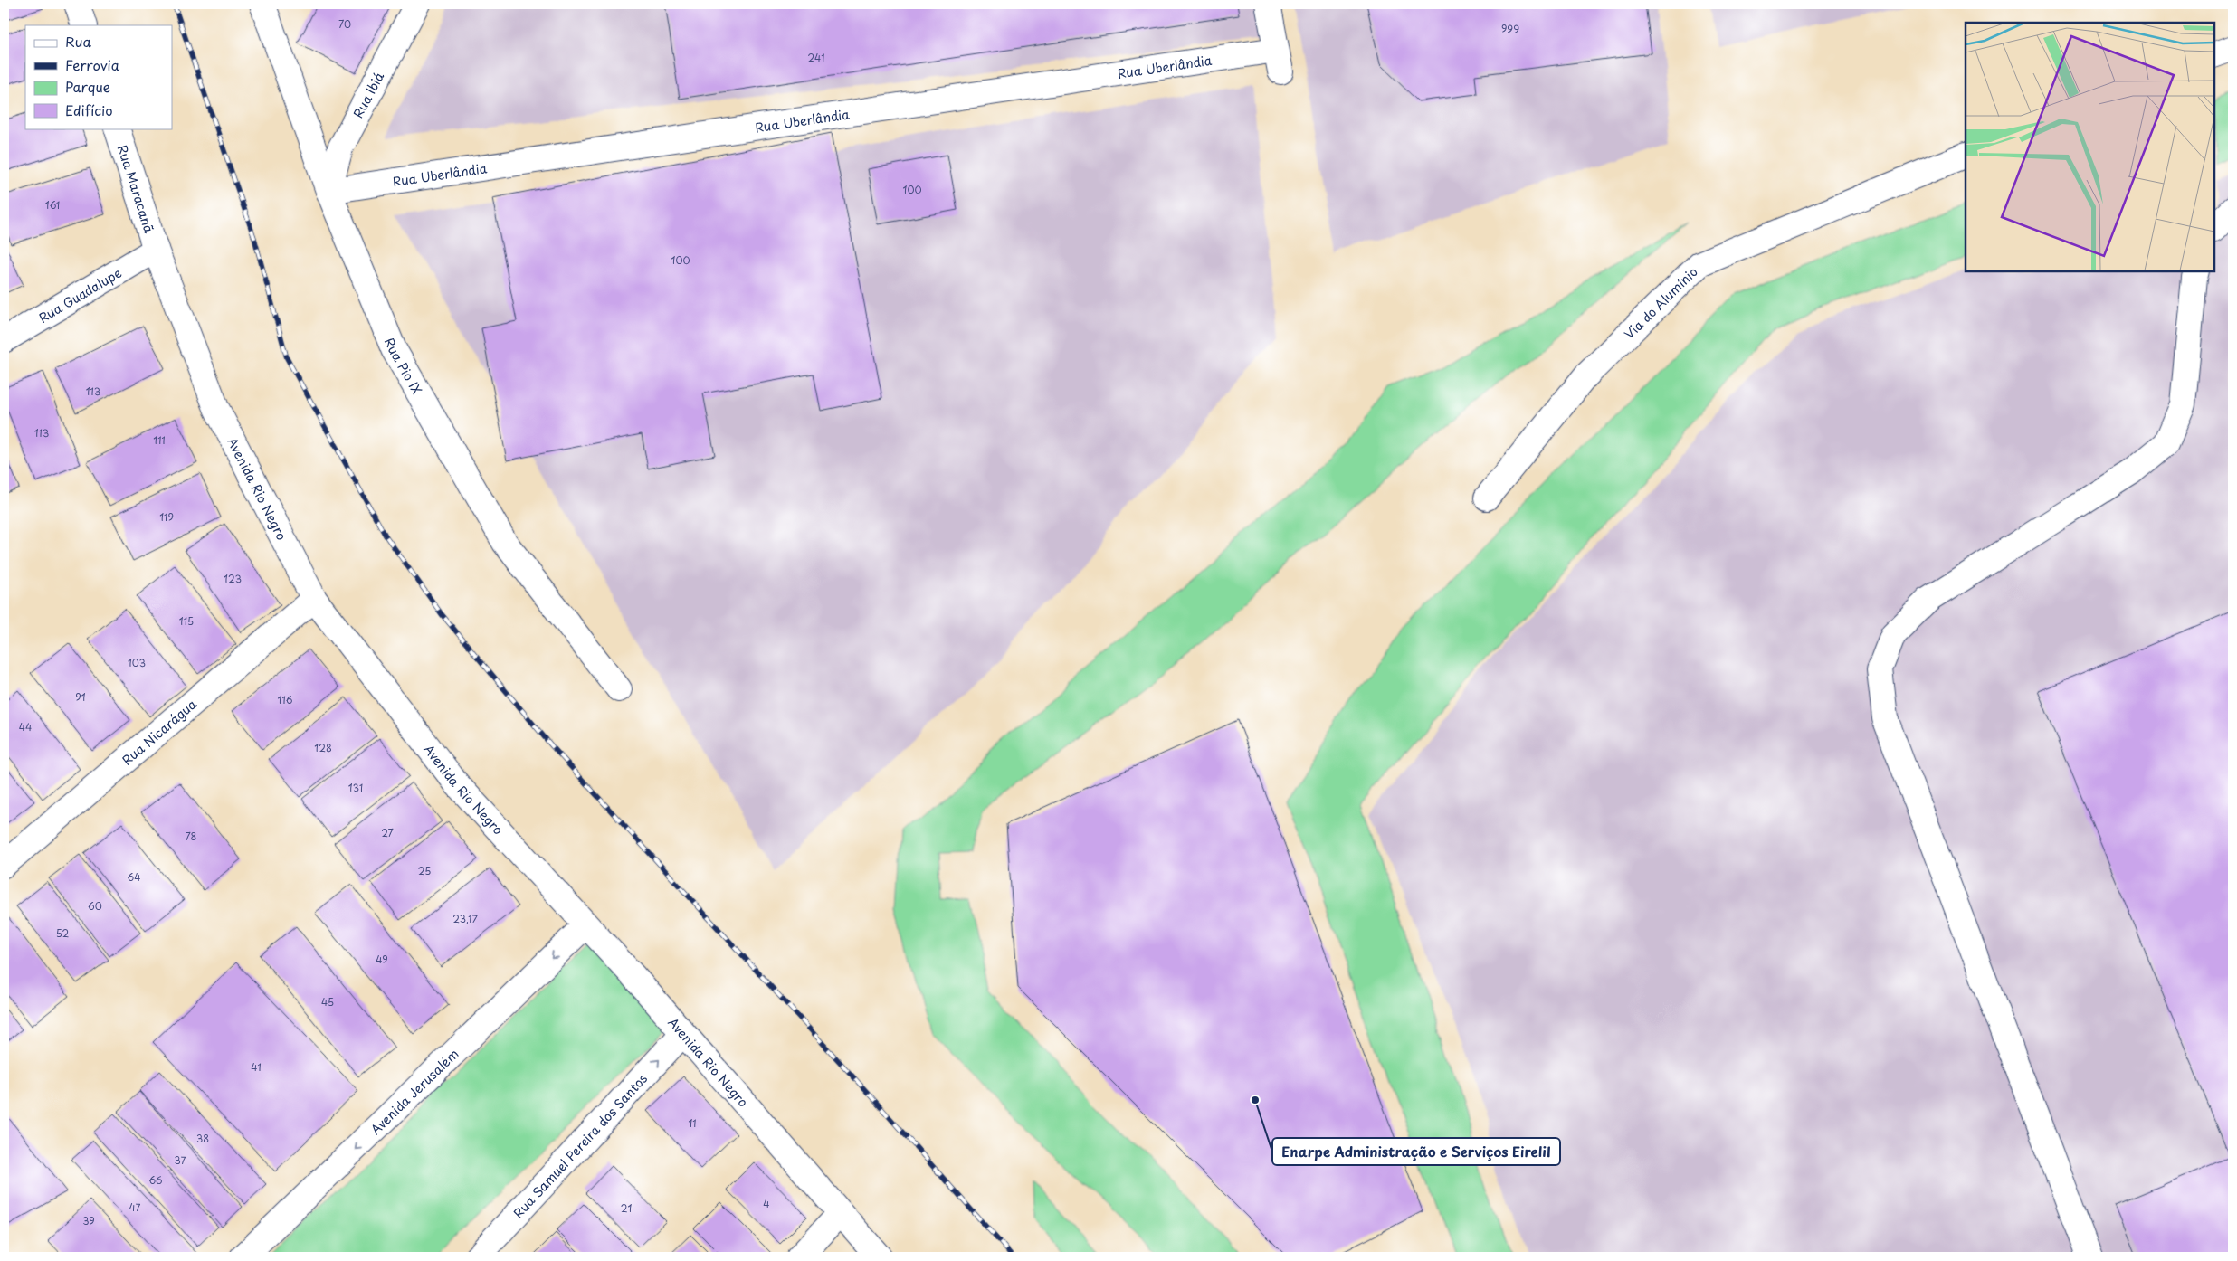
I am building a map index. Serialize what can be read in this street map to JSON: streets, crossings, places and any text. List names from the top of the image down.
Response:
{
  "streets": {
    "street": [
      "Rua Uberlândia",
      "Rua Ibiá",
      "Rua Maracanã",
      "Rua Guadalupe",
      "Via do Alumínio",
      "Rua Pio IX",
      "Avenida Rio Negro",
      "Rua Nicarágua",
      "Avenida Jerusalém",
      "Rua Samuel Pereira dos Santos"
    ]
  },
  "crossings": [
    ["Rua Uberlândia", "Rua Ibiá"],
    ["Rua Uberlândia", "Rua Pio IX"],
    ["Rua Ibiá", "Rua Pio IX"],
    ["Rua Maracanã", "Rua Guadalupe"],
    ["Rua Maracanã", "Avenida Rio Negro"],
    ["Rua Guadalupe", "Avenida Rio Negro"],
    ["Avenida Rio Negro", "Rua Nicarágua"],
    ["Avenida Rio Negro", "Avenida Jerusalém"],
    ["Avenida Rio Negro", "Rua Samuel Pereira dos Santos"]
  ],
  "one_way": ["Avenida Jerusalém", "Rua Samuel Pereira dos Santos"],
  "places": ["Enarpe Administração e Serviços EireliI"],
  "house_numbers": [
    "70",
    "999",
    "241",
    "100",
    "161",
    "100",
    "113",
    "113",
    "111",
    "119",
    "123",
    "115",
    "103",
    "91",
    "116",
    "44",
    "128",
    "131",
    "27",
    "78",
    "25",
    "64",
    "60",
    "23,17",
    "52",
    "49",
    "45",
    "41",
    "11",
    "38",
    "37",
    "66",
    "4",
    "47",
    "21",
    "39"
  ],
  "legend": [
    "Rua",
    "Ferrovia",
    "Parque",
    "Edifício"
  ]
}
